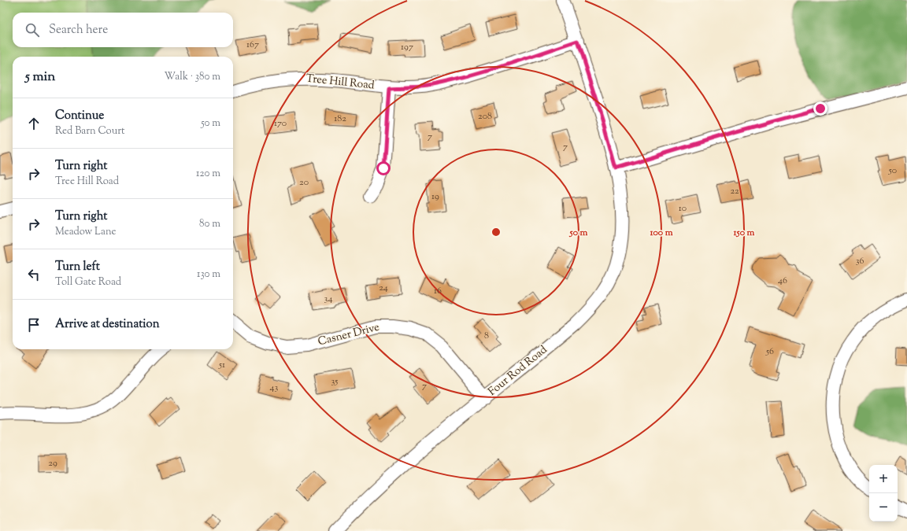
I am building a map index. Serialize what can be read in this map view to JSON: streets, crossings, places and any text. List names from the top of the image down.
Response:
{
  "streets": {
    "street": ["Tree Hill Road", "Casner Drive", "Four Rod Road"]
  },
  "crossings": [
    ["Tree Hill Road", "Four Rod Road"],
    ["Casner Drive", "Four Rod Road"]
  ],
  "house_numbers": [
    "167",
    "197",
    "208",
    "182",
    "170",
    "7",
    "7",
    "50",
    "20",
    "22",
    "19",
    "10",
    "36",
    "46",
    "24",
    "16",
    "34",
    "8",
    "56",
    "51",
    "35",
    "7",
    "43",
    "29"
  ],
  "page": {
    "search": "Search here",
    "heading": ["5 min", "Walk · 380 m"],
    "list": [
      ["Continue", "Red Barn Court", "50 m"],
      ["Turn right", "Tree Hill Road", "120 m"],
      ["Turn right", "Meadow Lane", "80 m"],
      ["Turn left", "Toll Gate Road", "130 m"],
      "Arrive at destination"
    ],
    "map_buttons": ["+", "−"]
  },
  "rings": ["50 m", "100 m", "150 m"]
}
